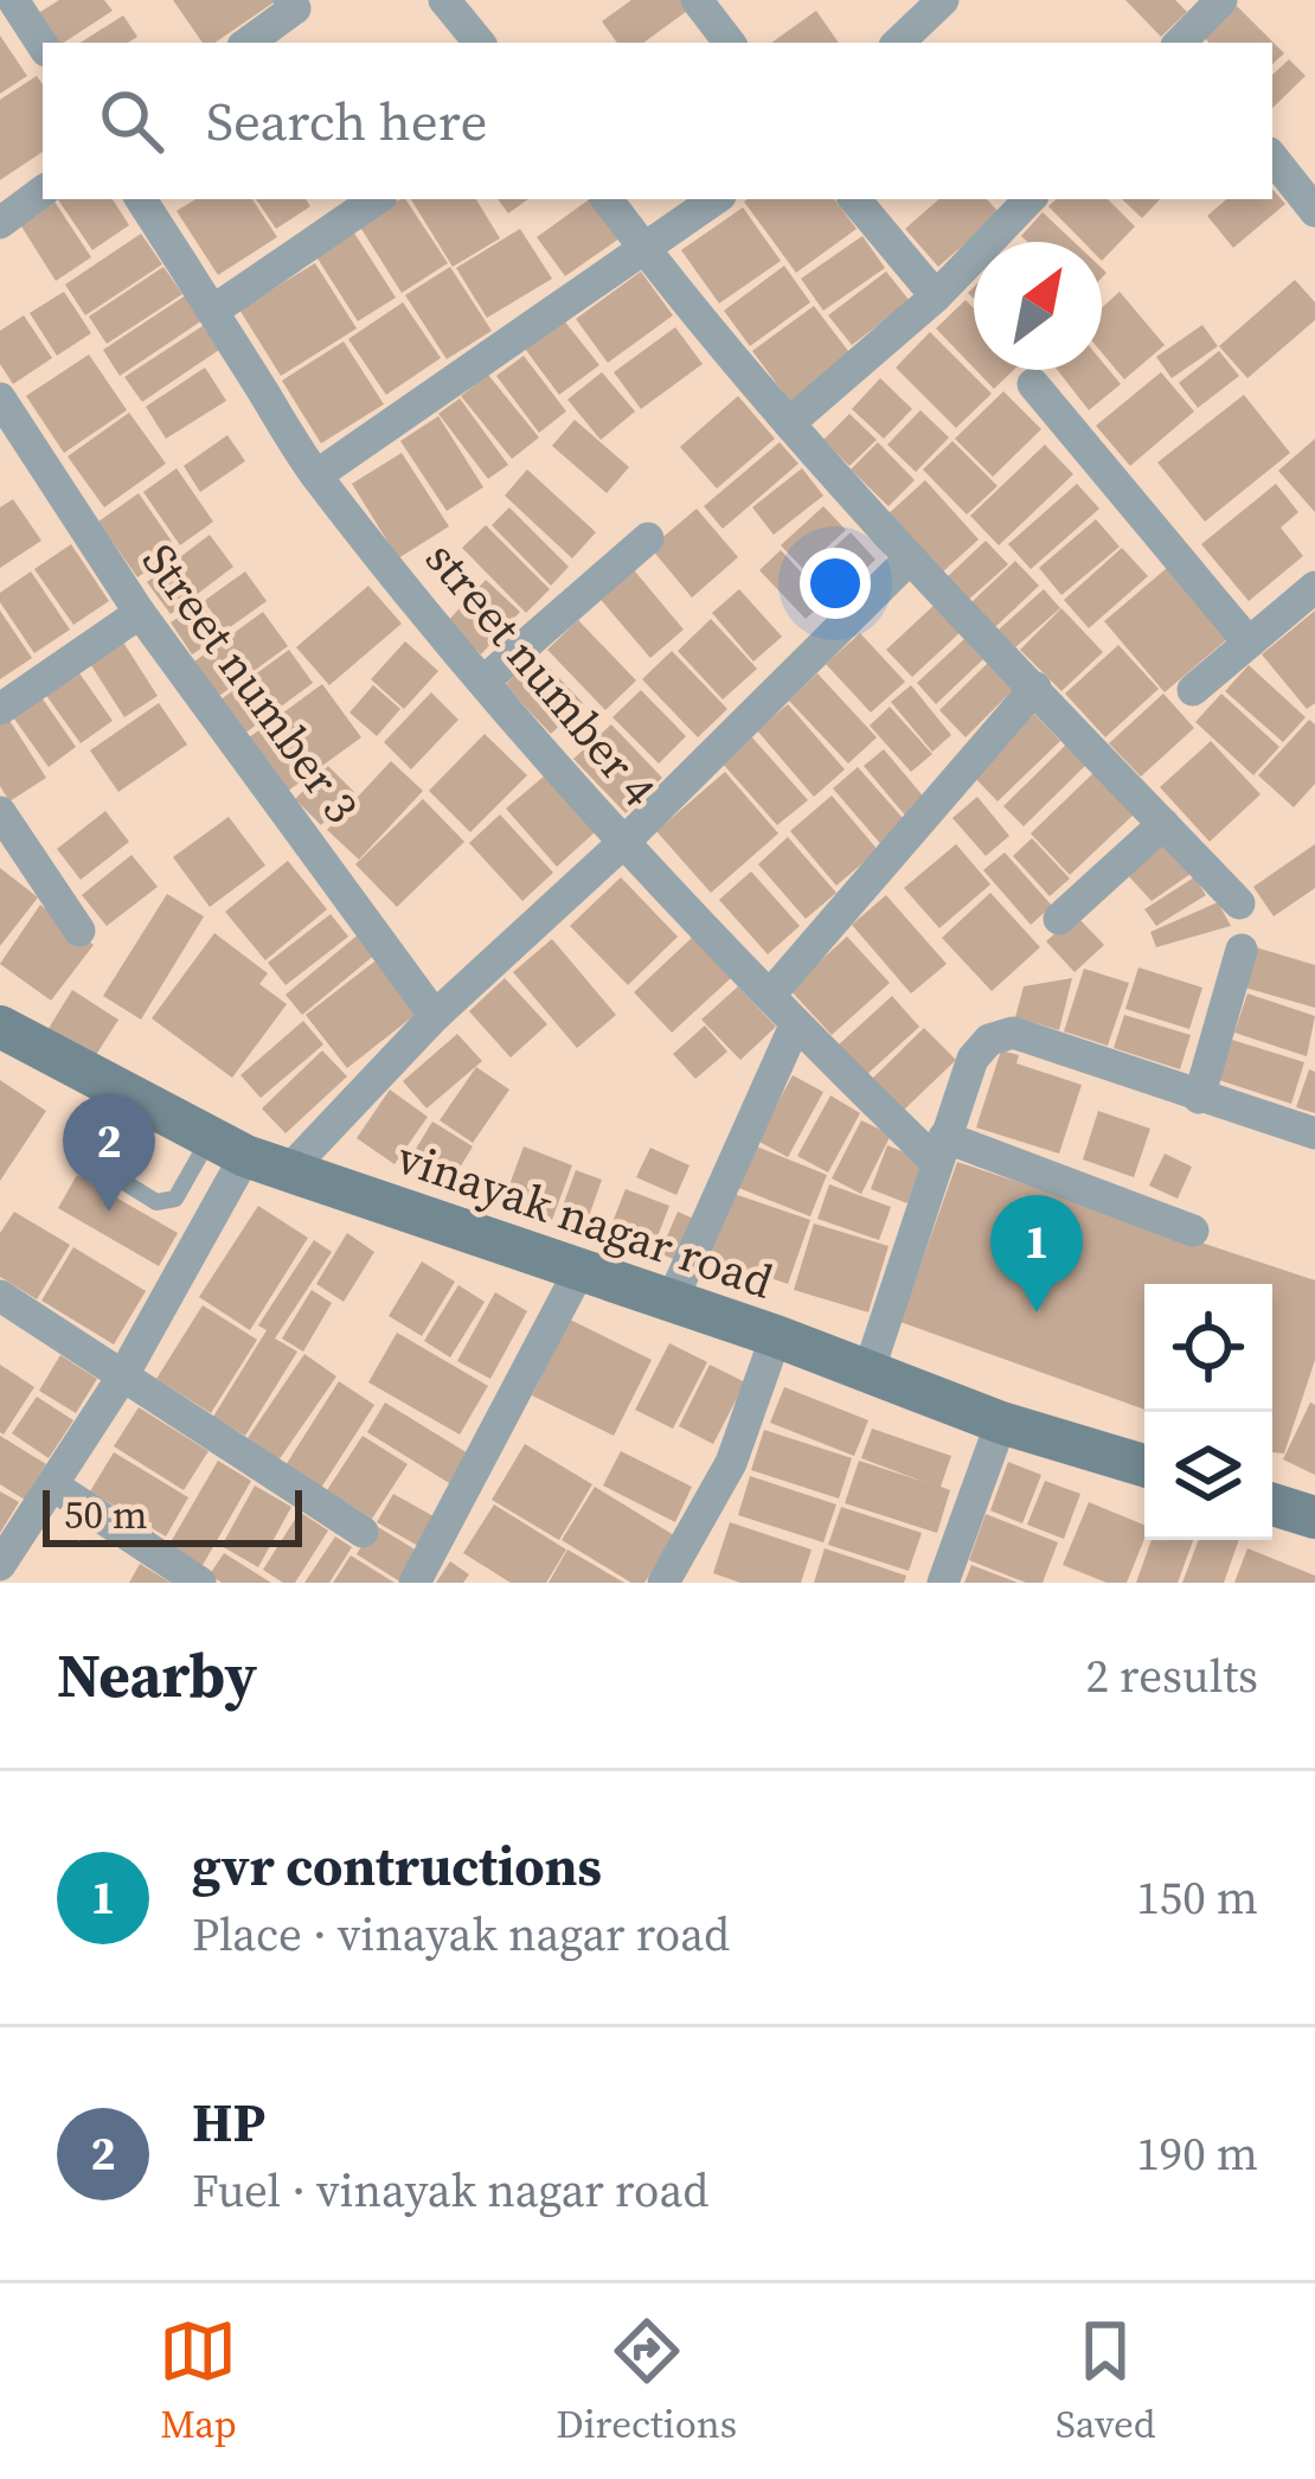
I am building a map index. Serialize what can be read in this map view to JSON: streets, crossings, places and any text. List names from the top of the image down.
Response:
{
  "streets": {
    "street": ["street number 4", "Street number 3", "vinayak nagar road"]
  },
  "scale_bar": "50 m",
  "north": "top right",
  "page": {
    "search": "Search here",
    "pins": ["2", "1"],
    "scale": "50 m",
    "heading": ["Nearby", "2 results"],
    "list": [
      {
        "mark": "1",
        "name": "gvr contructions",
        "note": "Place · vinayak nagar road",
        "value": "150 m"
      },
      {
        "mark": "2",
        "name": "HP",
        "note": "Fuel · vinayak nagar road",
        "value": "190 m"
      }
    ],
    "nav": ["Map", "Directions", "Saved"]
  }
}
